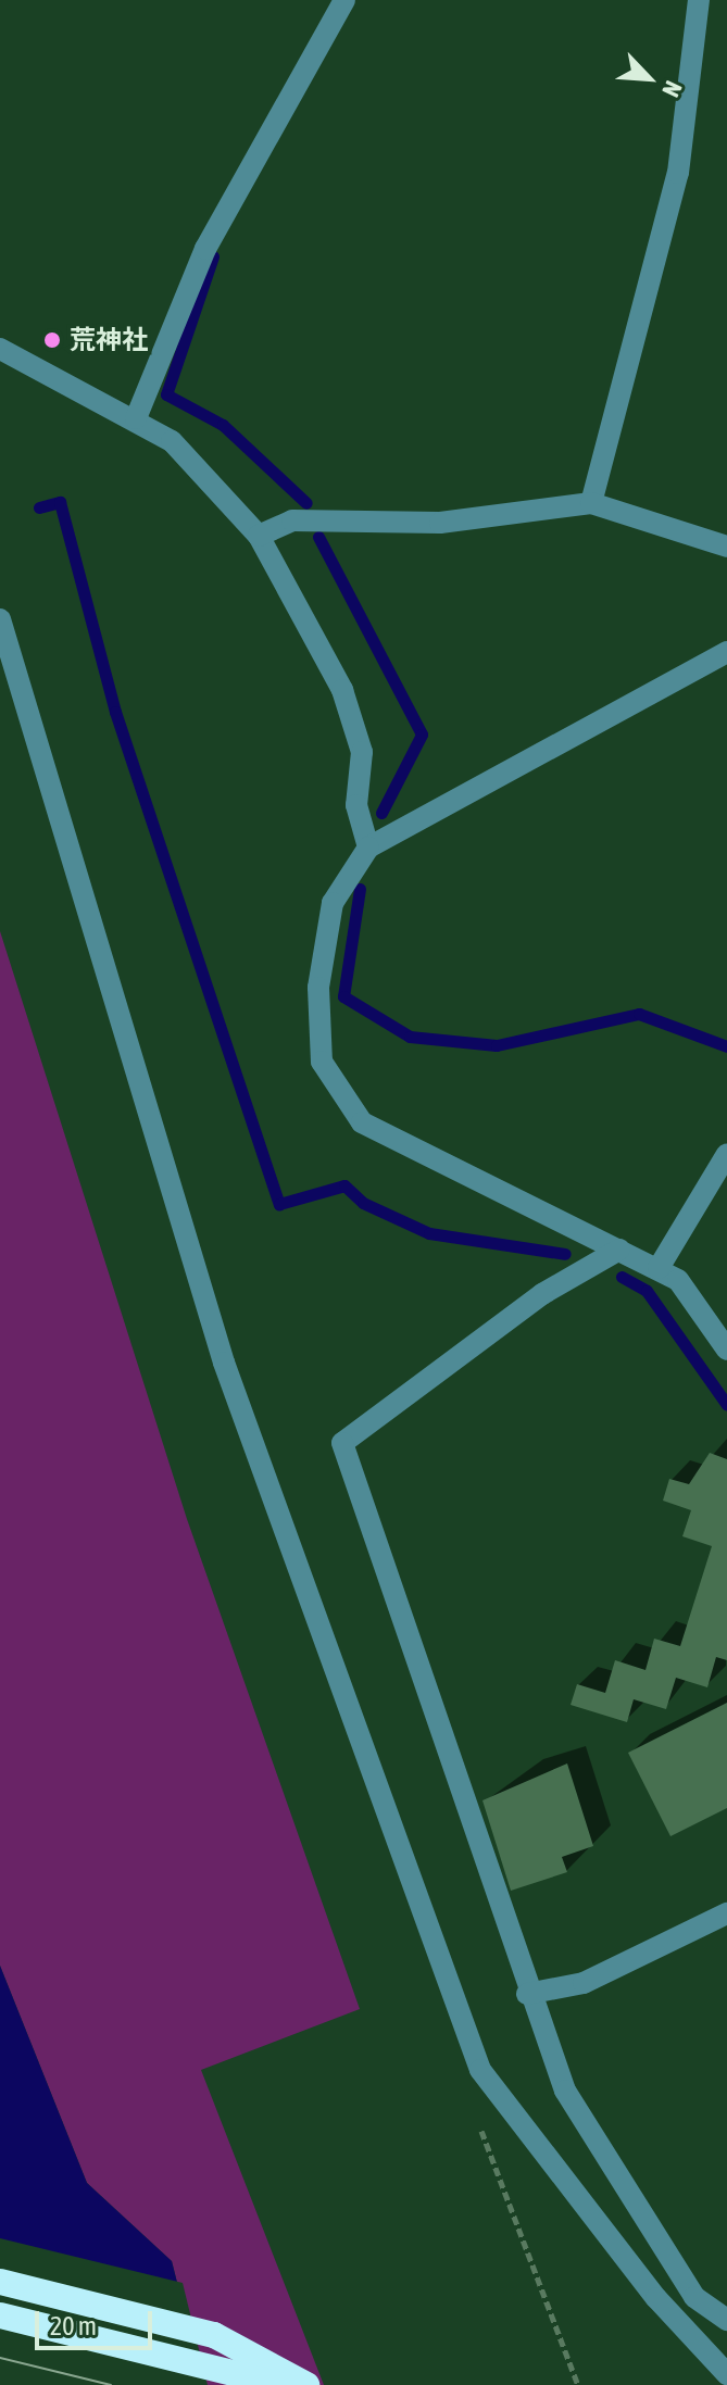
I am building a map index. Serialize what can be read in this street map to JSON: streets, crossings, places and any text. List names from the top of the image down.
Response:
{
  "places": ["荒神社"],
  "scale_bar": "20 m",
  "north": "bottom right"
}
